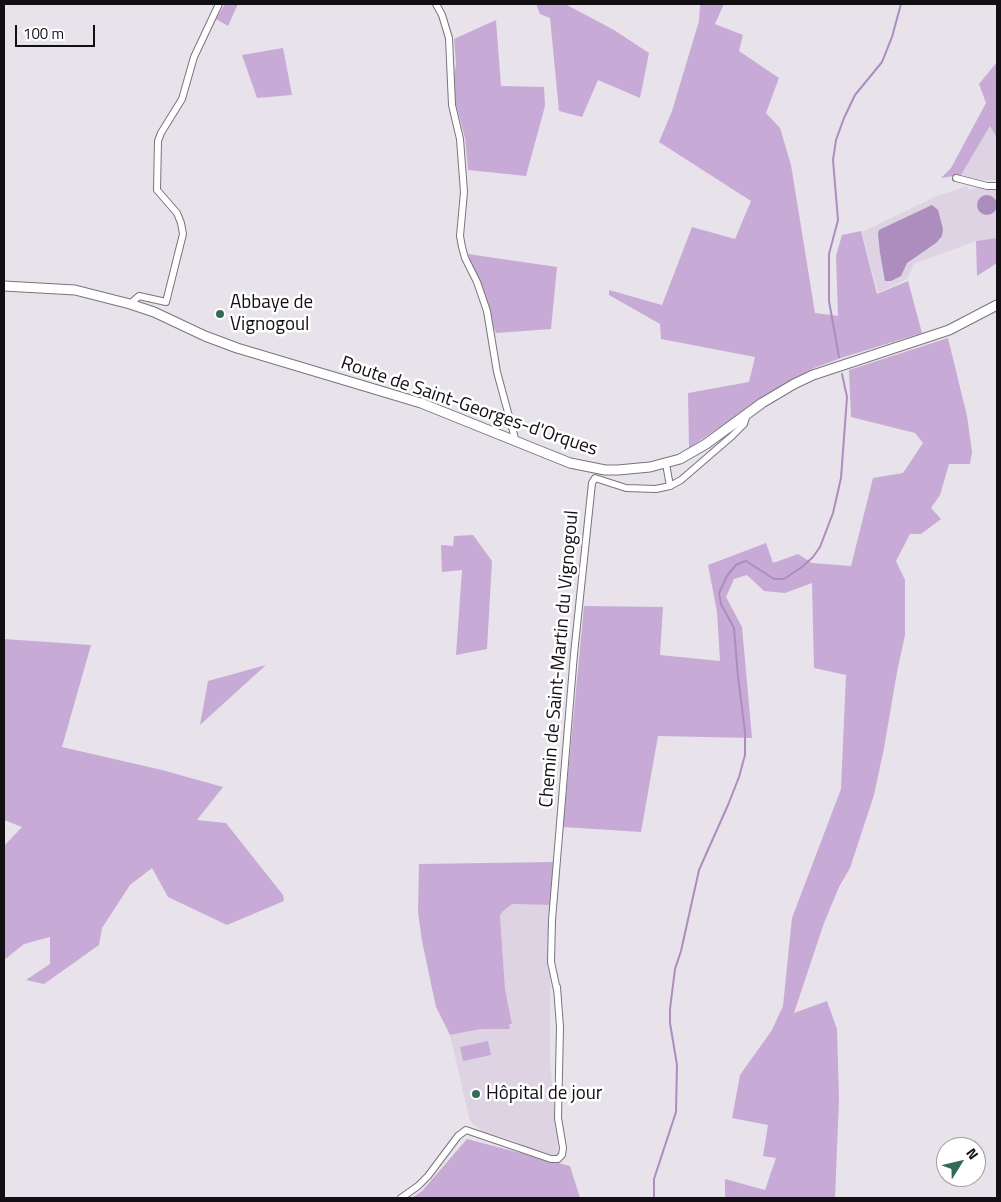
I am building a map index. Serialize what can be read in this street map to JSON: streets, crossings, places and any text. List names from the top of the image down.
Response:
{
  "streets": {
    "street": ["Route de Saint-Georges-d'Orques", "Chemin de Saint-Martin du Vignogoul"]
  },
  "crossings": [
    ["Route de Saint-Georges-d'Orques", "Chemin de Saint-Martin du Vignogoul"]
  ],
  "places": ["Abbaye de Vignogoul", "Hôpital de jour"],
  "scale_bar": "100 m",
  "north": "top right"
}
